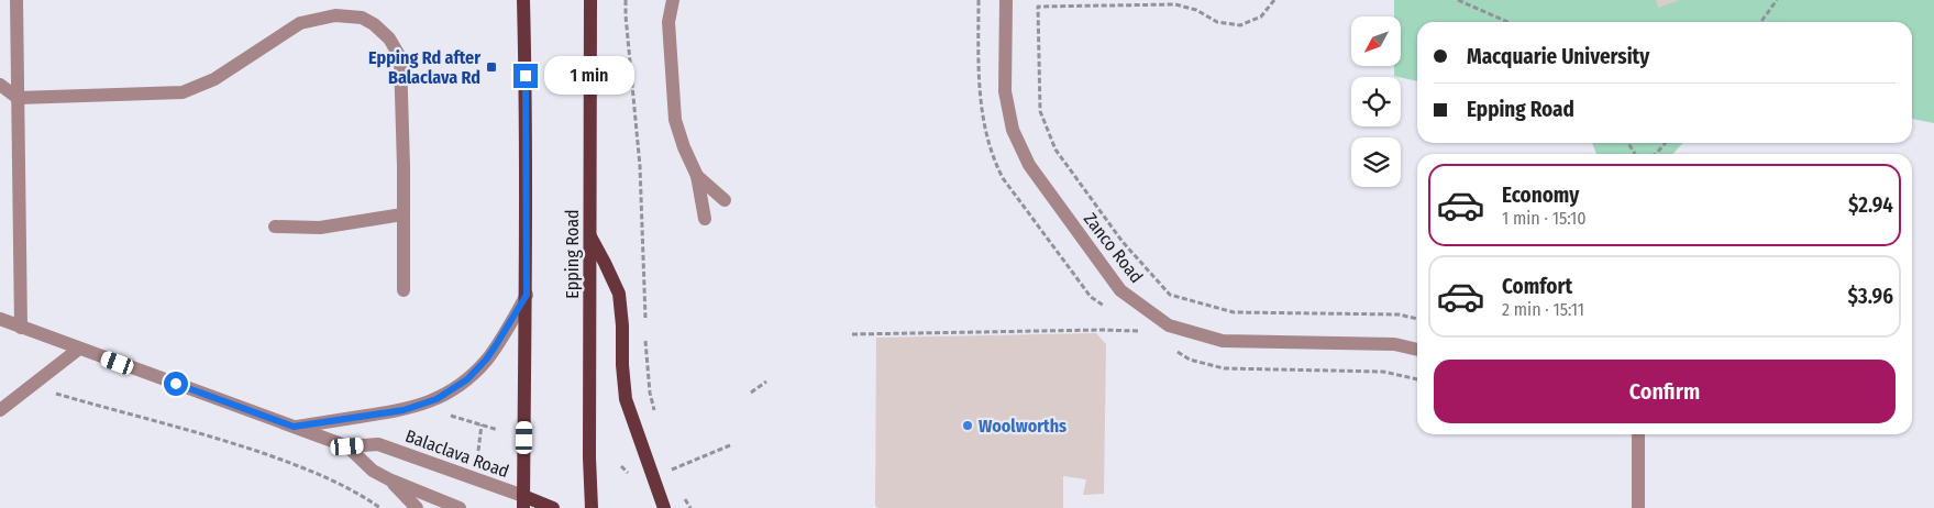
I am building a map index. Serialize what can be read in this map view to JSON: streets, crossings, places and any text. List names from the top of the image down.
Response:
{
  "streets": {
    "main road": ["Epping Road", "Balaclava Road"],
    "street": ["Zanco Road"]
  },
  "places": {
    "transit": ["Epping Rd after Balaclava Rd"],
    "other": ["Woolworths"]
  },
  "north": "bottom left",
  "page": {
    "banner": ["Macquarie University", "Epping Road"],
    "bubble": "1 min",
    "list": [
      {
        "name": "Economy",
        "note": "1 min · 15:10",
        "value": "$2.94"
      },
      {
        "name": "Comfort",
        "note": "2 min · 15:11",
        "value": "$3.96"
      }
    ],
    "buttons": "Confirm"
  }
}
